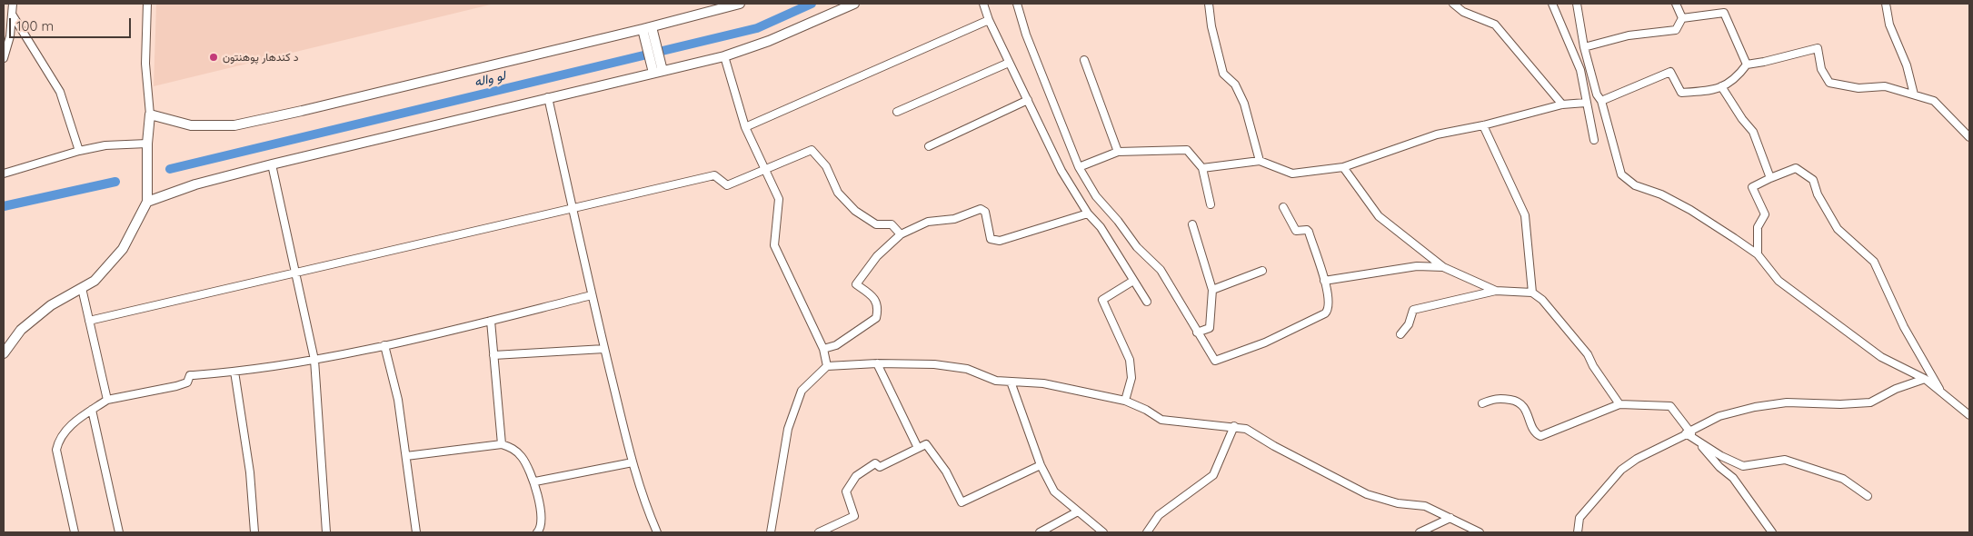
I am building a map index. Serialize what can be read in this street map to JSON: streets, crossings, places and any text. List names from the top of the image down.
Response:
{
  "water": ["لو واله"],
  "places": ["د کندهار پوهنتون"],
  "scale_bar": "100 m"
}
